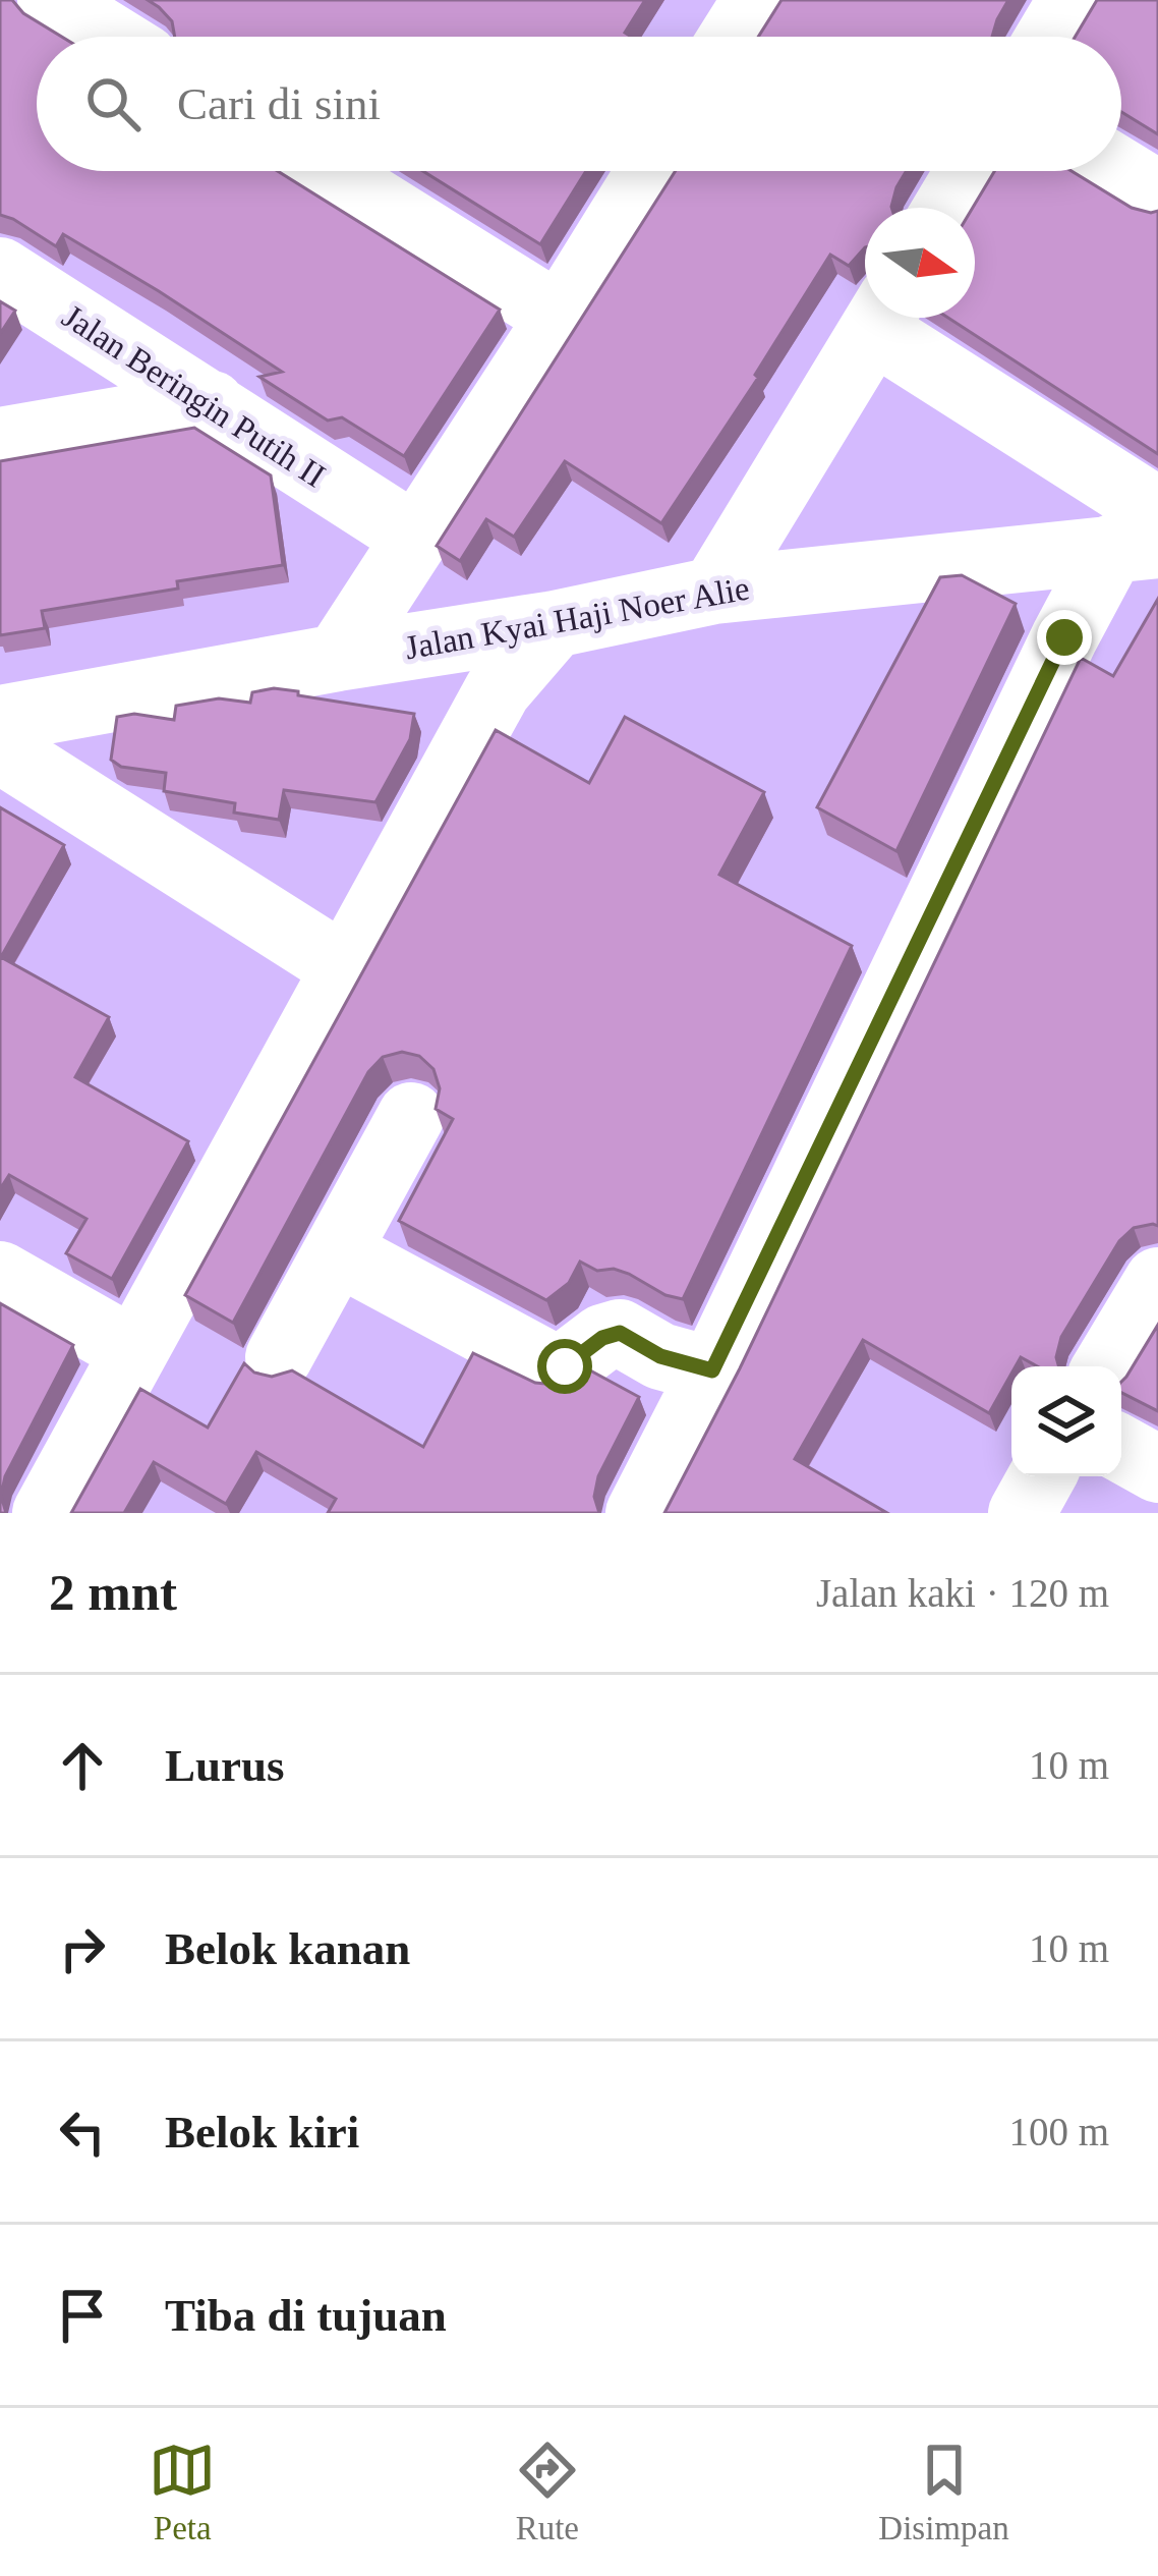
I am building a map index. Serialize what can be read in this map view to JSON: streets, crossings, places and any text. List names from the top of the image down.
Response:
{
  "streets": {
    "street": ["Jalan Beringin Putih II", "Jalan Kyai Haji Noer Alie"]
  },
  "north": "right",
  "page": {
    "search": "Cari di sini",
    "heading": ["2 mnt", "Jalan kaki · 120 m"],
    "list": [
      ["Lurus", "10 m"],
      ["Belok kanan", "10 m"],
      ["Belok kiri", "100 m"],
      "Tiba di tujuan"
    ],
    "nav": ["Peta", "Rute", "Disimpan"]
  }
}
